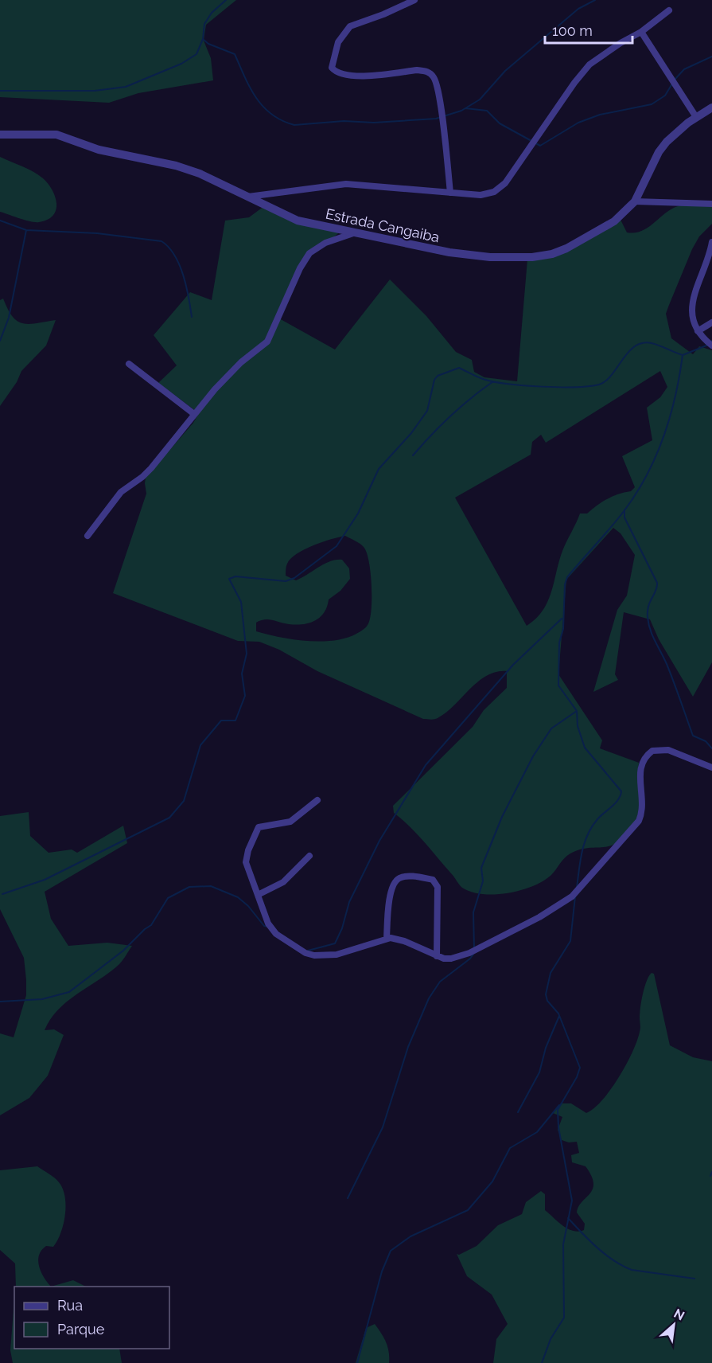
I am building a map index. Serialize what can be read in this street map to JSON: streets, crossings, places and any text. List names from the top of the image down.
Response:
{
  "streets": {
    "street": ["Estrada Cangaiba"]
  },
  "legend": ["Rua", "Parque"],
  "scale_bar": "100 m",
  "north": "top right"
}
